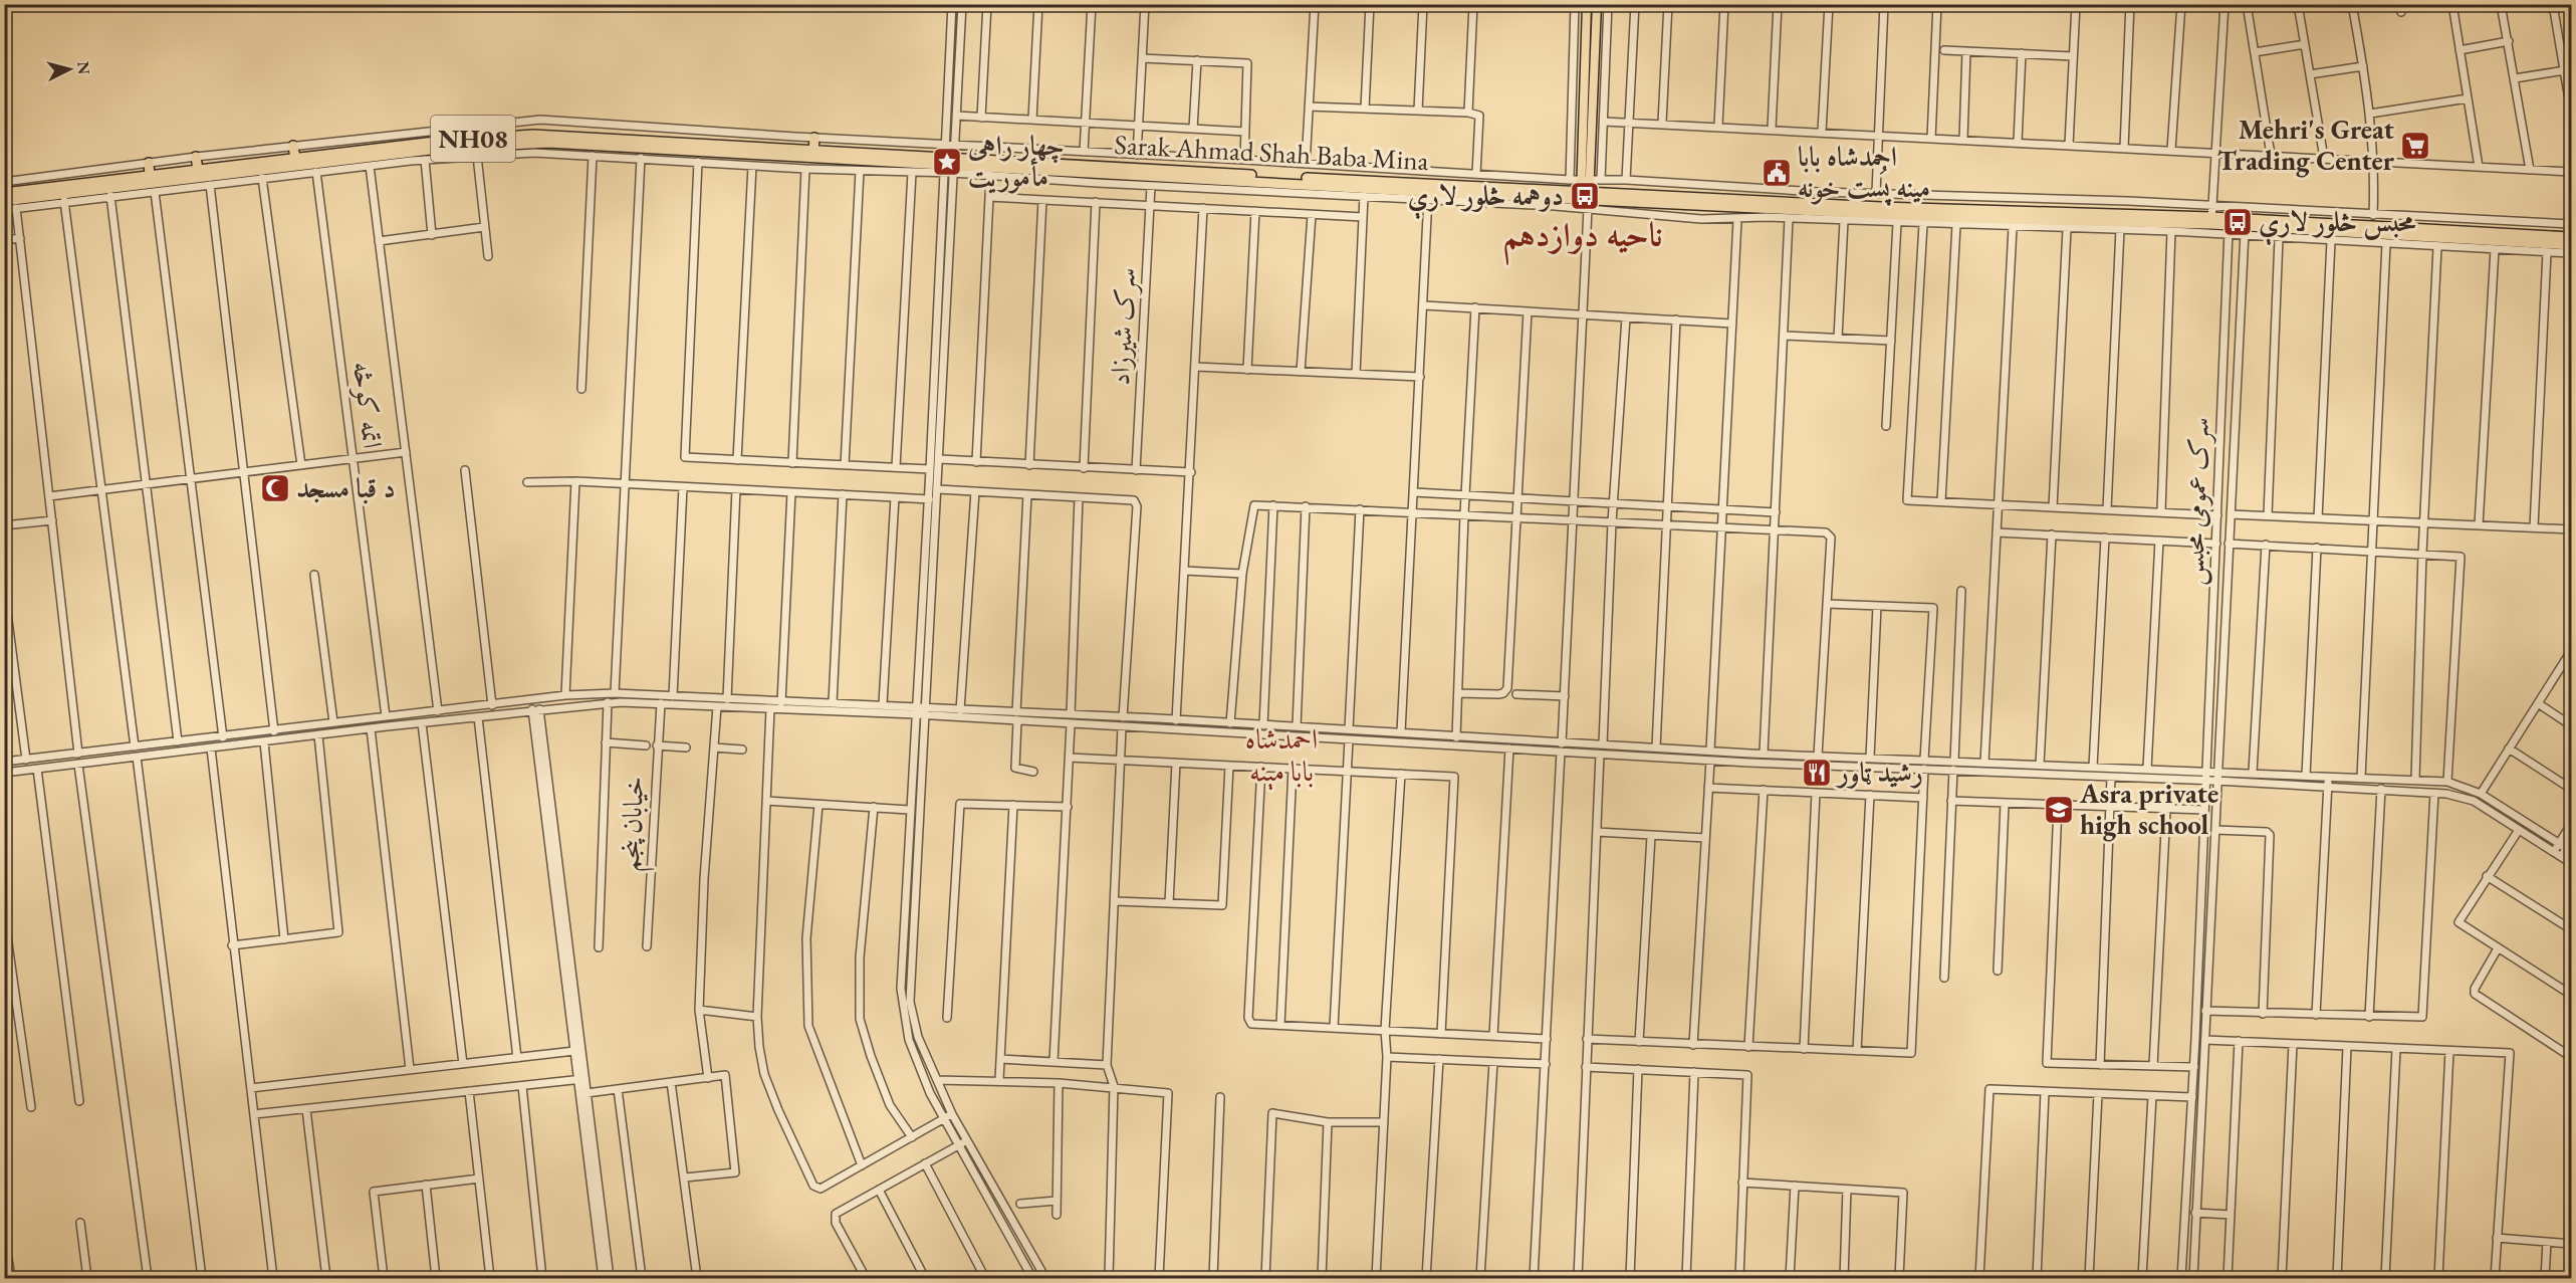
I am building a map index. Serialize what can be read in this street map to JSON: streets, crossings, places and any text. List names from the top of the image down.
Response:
{
  "streets": {
    "highway": ["NH08", "Sarak Ahmad Shah Baba Mina"],
    "street": [
      "سرک شیرزاد",
      "اتمه کوڅه",
      "سرک عمومی محبس",
      "خیابان پنجم"
    ]
  },
  "crossings": [
    ["NH08", "Sarak Ahmad Shah Baba Mina"],
    ["NH08", "سرک عمومی محبس"]
  ],
  "districts": ["ناحیه دوازدهم", "احمدشاه بابا مېنه"],
  "places": {
    "supermarket": ["Mehri's Great Trading Center"],
    "place": ["چهار راهی مأموریت"],
    "public building": ["احمدشاه بابا مینه پُست خونه"],
    "bus stop": ["دوهمه څلور لارې", "محبس څلور لارې"],
    "mosque": ["د قبا مسجد"],
    "restaurant": ["رشید ټاور"],
    "school or university": ["Asra private high school"]
  },
  "north": "right"
}
